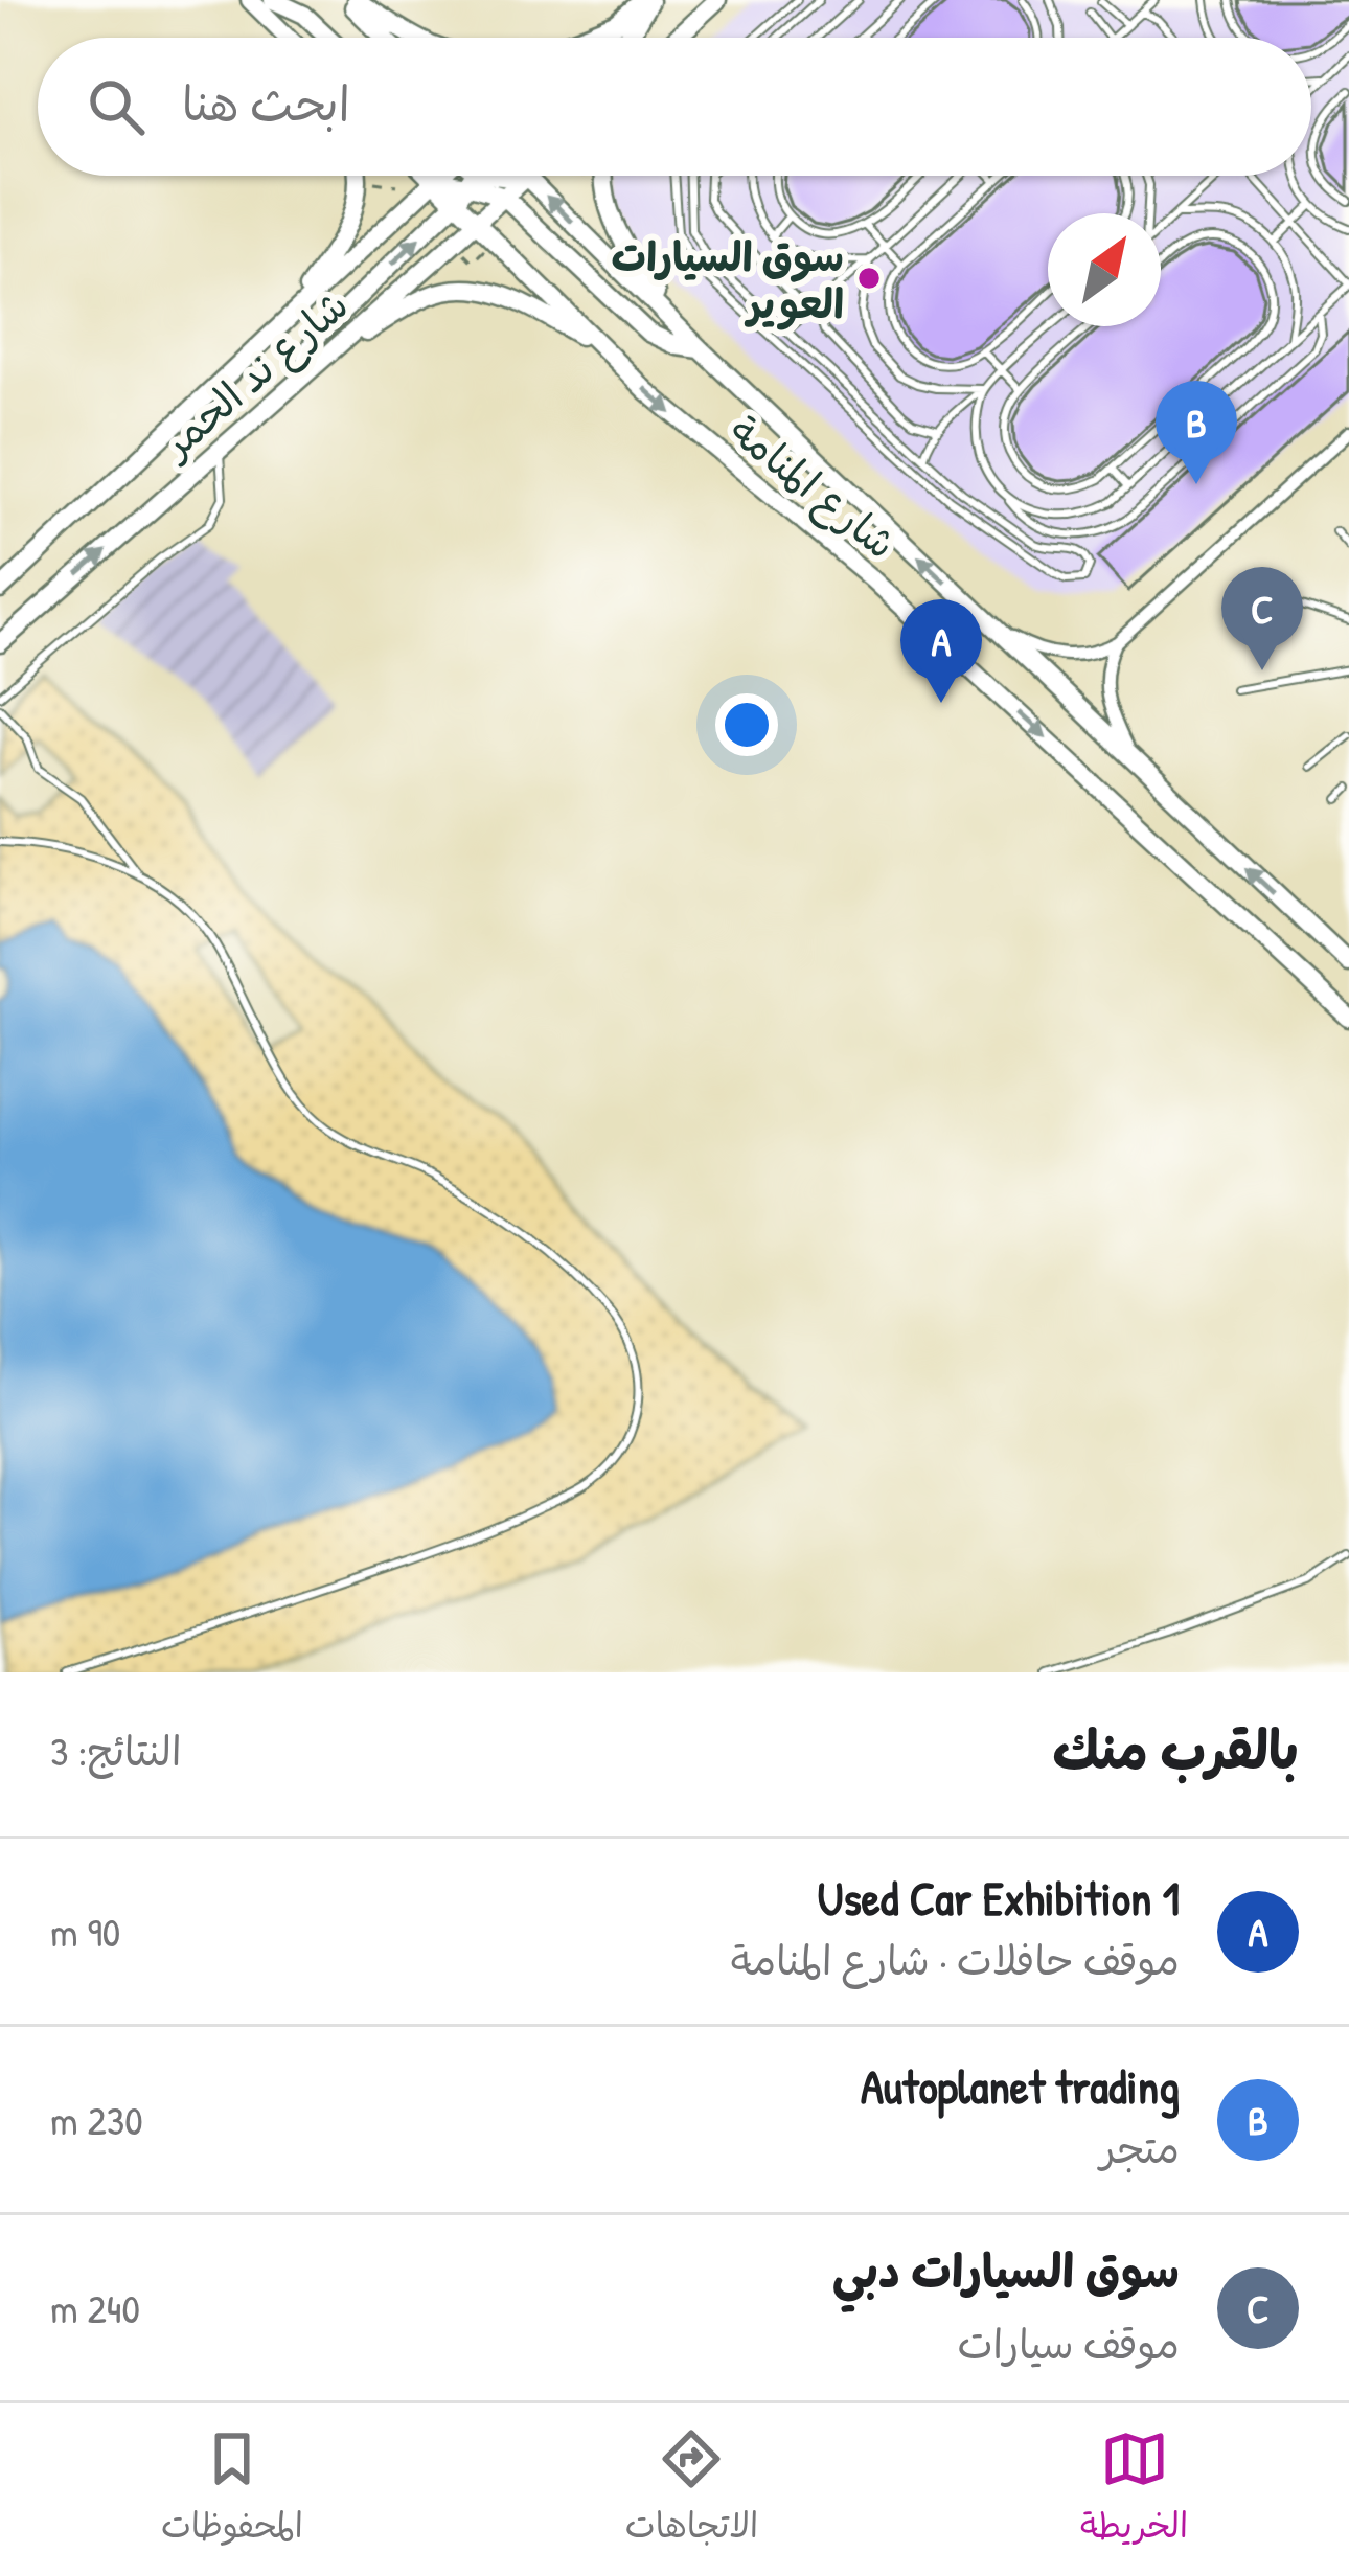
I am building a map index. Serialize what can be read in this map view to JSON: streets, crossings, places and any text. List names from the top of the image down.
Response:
{
  "streets": {
    "main road": ["شارع ند الحمر", "شارع المنامة"]
  },
  "crossings": [
    ["شارع ند الحمر", "شارع المنامة"]
  ],
  "places": ["سوق السيارات العوير"],
  "north": "top right",
  "page": {
    "search": "ابحث هنا",
    "pins": ["B", "C", "A"],
    "heading": ["بالقرب منك", "النتائج: 3"],
    "list": [
      {
        "mark": "A",
        "name": "Used Car Exhibition 1",
        "note": "موقف حافلات · شارع المنامة",
        "value": "90 m"
      },
      {
        "mark": "B",
        "name": "Autoplanet trading",
        "note": "متجر",
        "value": "230 m"
      },
      {
        "mark": "C",
        "name": "سوق السيارات دبي",
        "note": "موقف سيارات",
        "value": "240 m"
      }
    ],
    "nav": ["الخريطة", "الاتجاهات", "المحفوظات"]
  }
}
